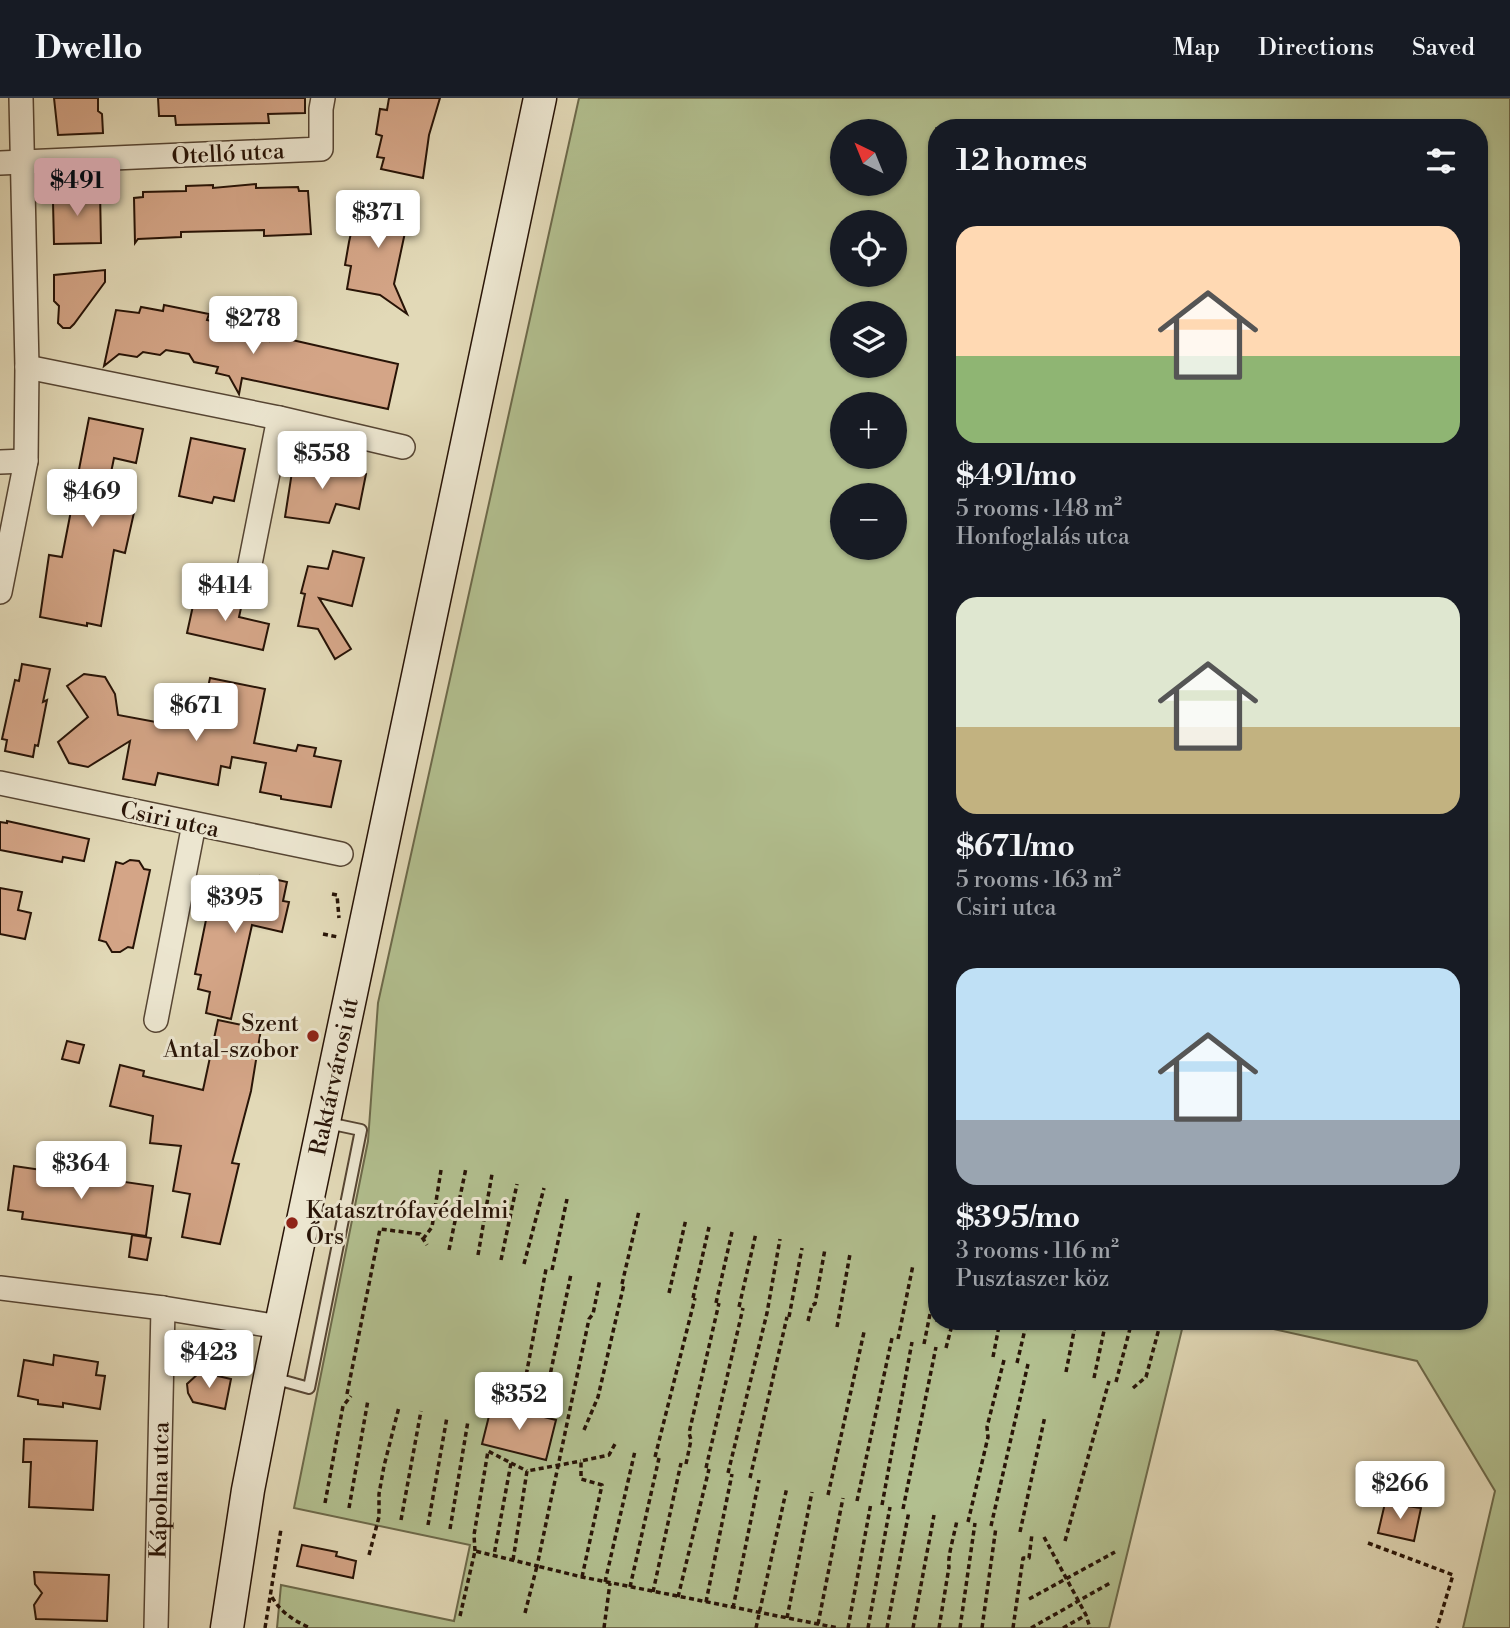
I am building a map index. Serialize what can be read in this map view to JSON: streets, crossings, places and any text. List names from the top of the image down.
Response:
{
  "streets": {
    "main road": ["Raktárvárosi út"],
    "street": ["Otelló utca", "Csiri utca", "Kápolna utca"]
  },
  "places": ["Szent Antal-szobor", "Katasztrófavédelmi Őrs"],
  "north": "top left",
  "page": {
    "header": "Dwello",
    "nav": ["Map", "Directions", "Saved"],
    "map_buttons": ["+", "−"],
    "heading": "12 homes",
    "price": [
      "$491",
      "$371",
      "$278",
      "$558",
      "$469",
      "$414",
      "$671",
      "$395",
      "$364",
      "$423",
      "$352",
      "$266"
    ],
    "list": [
      {
        "name": "$491/mo",
        "note": "5 rooms · 148 m² · Honfoglalás utca"
      },
      {
        "name": "$671/mo",
        "note": "5 rooms · 163 m² · Csiri utca"
      },
      {
        "name": "$395/mo",
        "note": "3 rooms · 116 m² · Pusztaszer köz"
      }
    ]
  }
}
